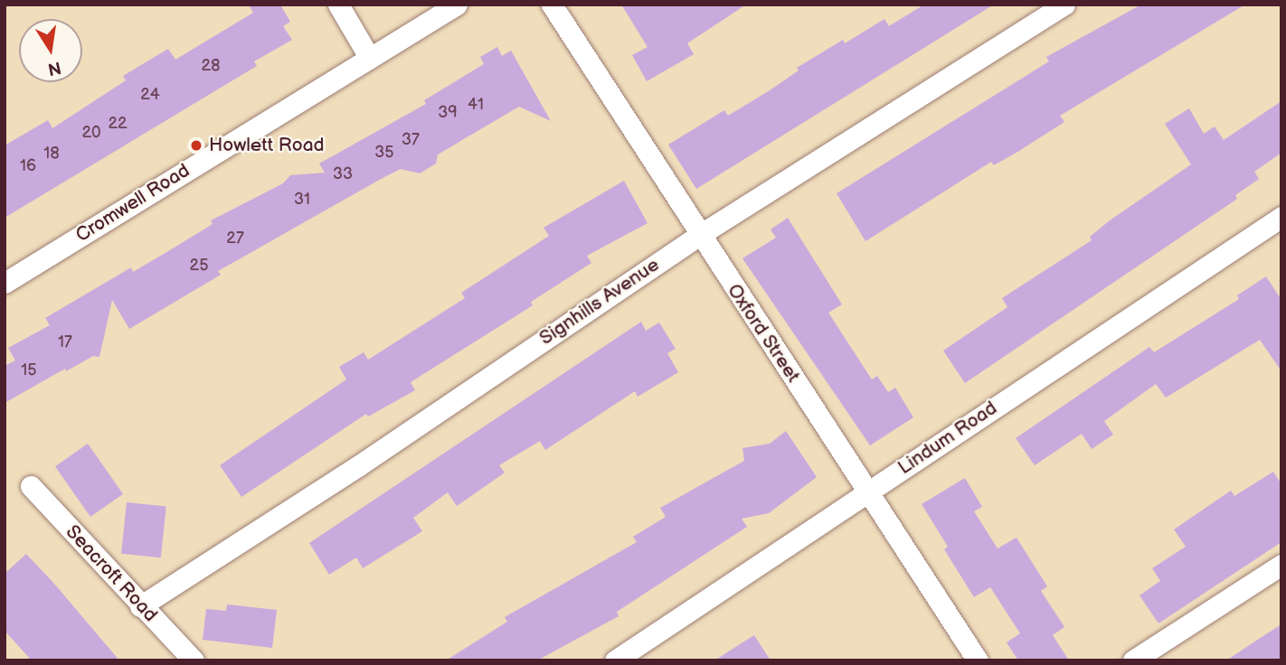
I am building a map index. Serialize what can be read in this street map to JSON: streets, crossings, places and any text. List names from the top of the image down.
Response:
{
  "streets": {
    "street": [
      "Cromwell Road",
      "Signhills Avenue",
      "Oxford Street",
      "Lindum Road",
      "Seacroft Road"
    ]
  },
  "crossings": [
    ["Signhills Avenue", "Oxford Street"],
    ["Signhills Avenue", "Seacroft Road"],
    ["Oxford Street", "Lindum Road"]
  ],
  "places": ["Howlett Road"],
  "house_numbers": [
    "28",
    "24",
    "41",
    "39",
    "22",
    "20",
    "37",
    "35",
    "18",
    "16",
    "33",
    "31",
    "27",
    "25",
    "17",
    "15"
  ],
  "north": "bottom"
}
